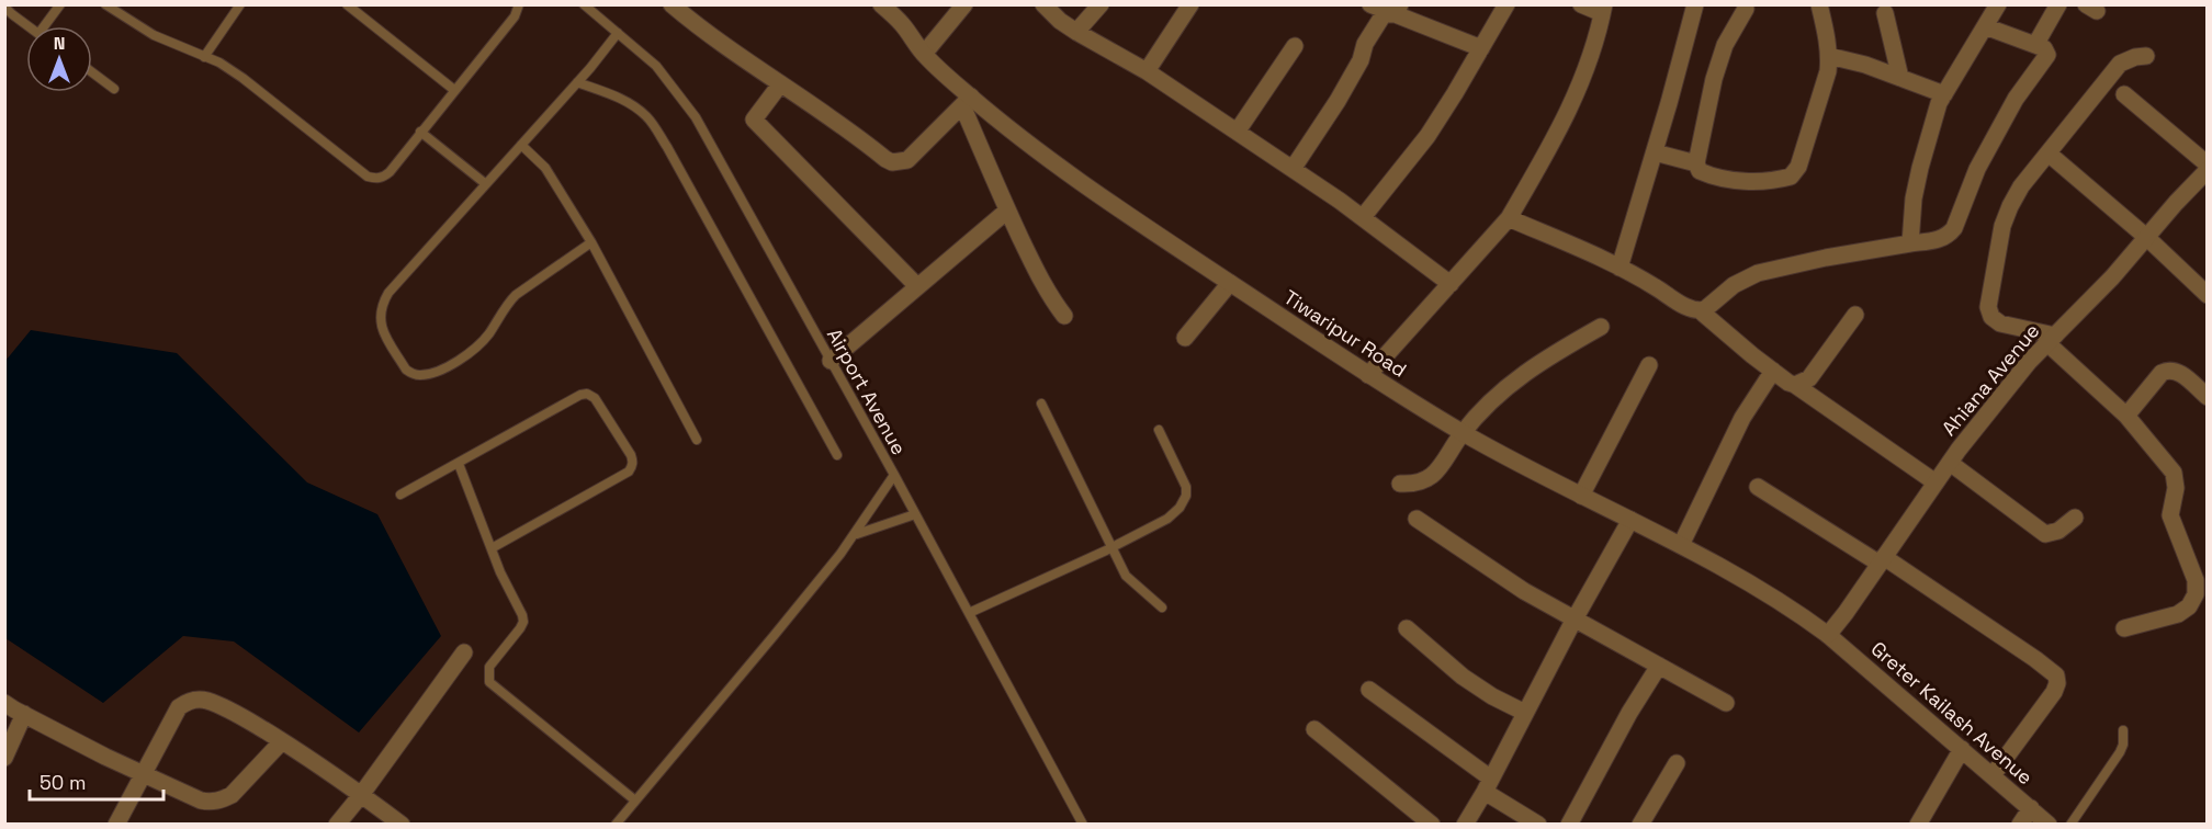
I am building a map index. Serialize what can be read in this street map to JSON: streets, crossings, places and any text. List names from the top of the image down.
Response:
{
  "streets": {
    "street": ["Tiwaripur Road", "Ahiana Avenue", "Greter Kailash Avenue"],
    "lane": ["Airport Avenue"]
  },
  "crossings": [
    ["Tiwaripur Road", "Ahiana Avenue"],
    ["Tiwaripur Road", "Greter Kailash Avenue"],
    ["Ahiana Avenue", "Greter Kailash Avenue"]
  ],
  "scale_bar": "50 m",
  "north": "top"
}
